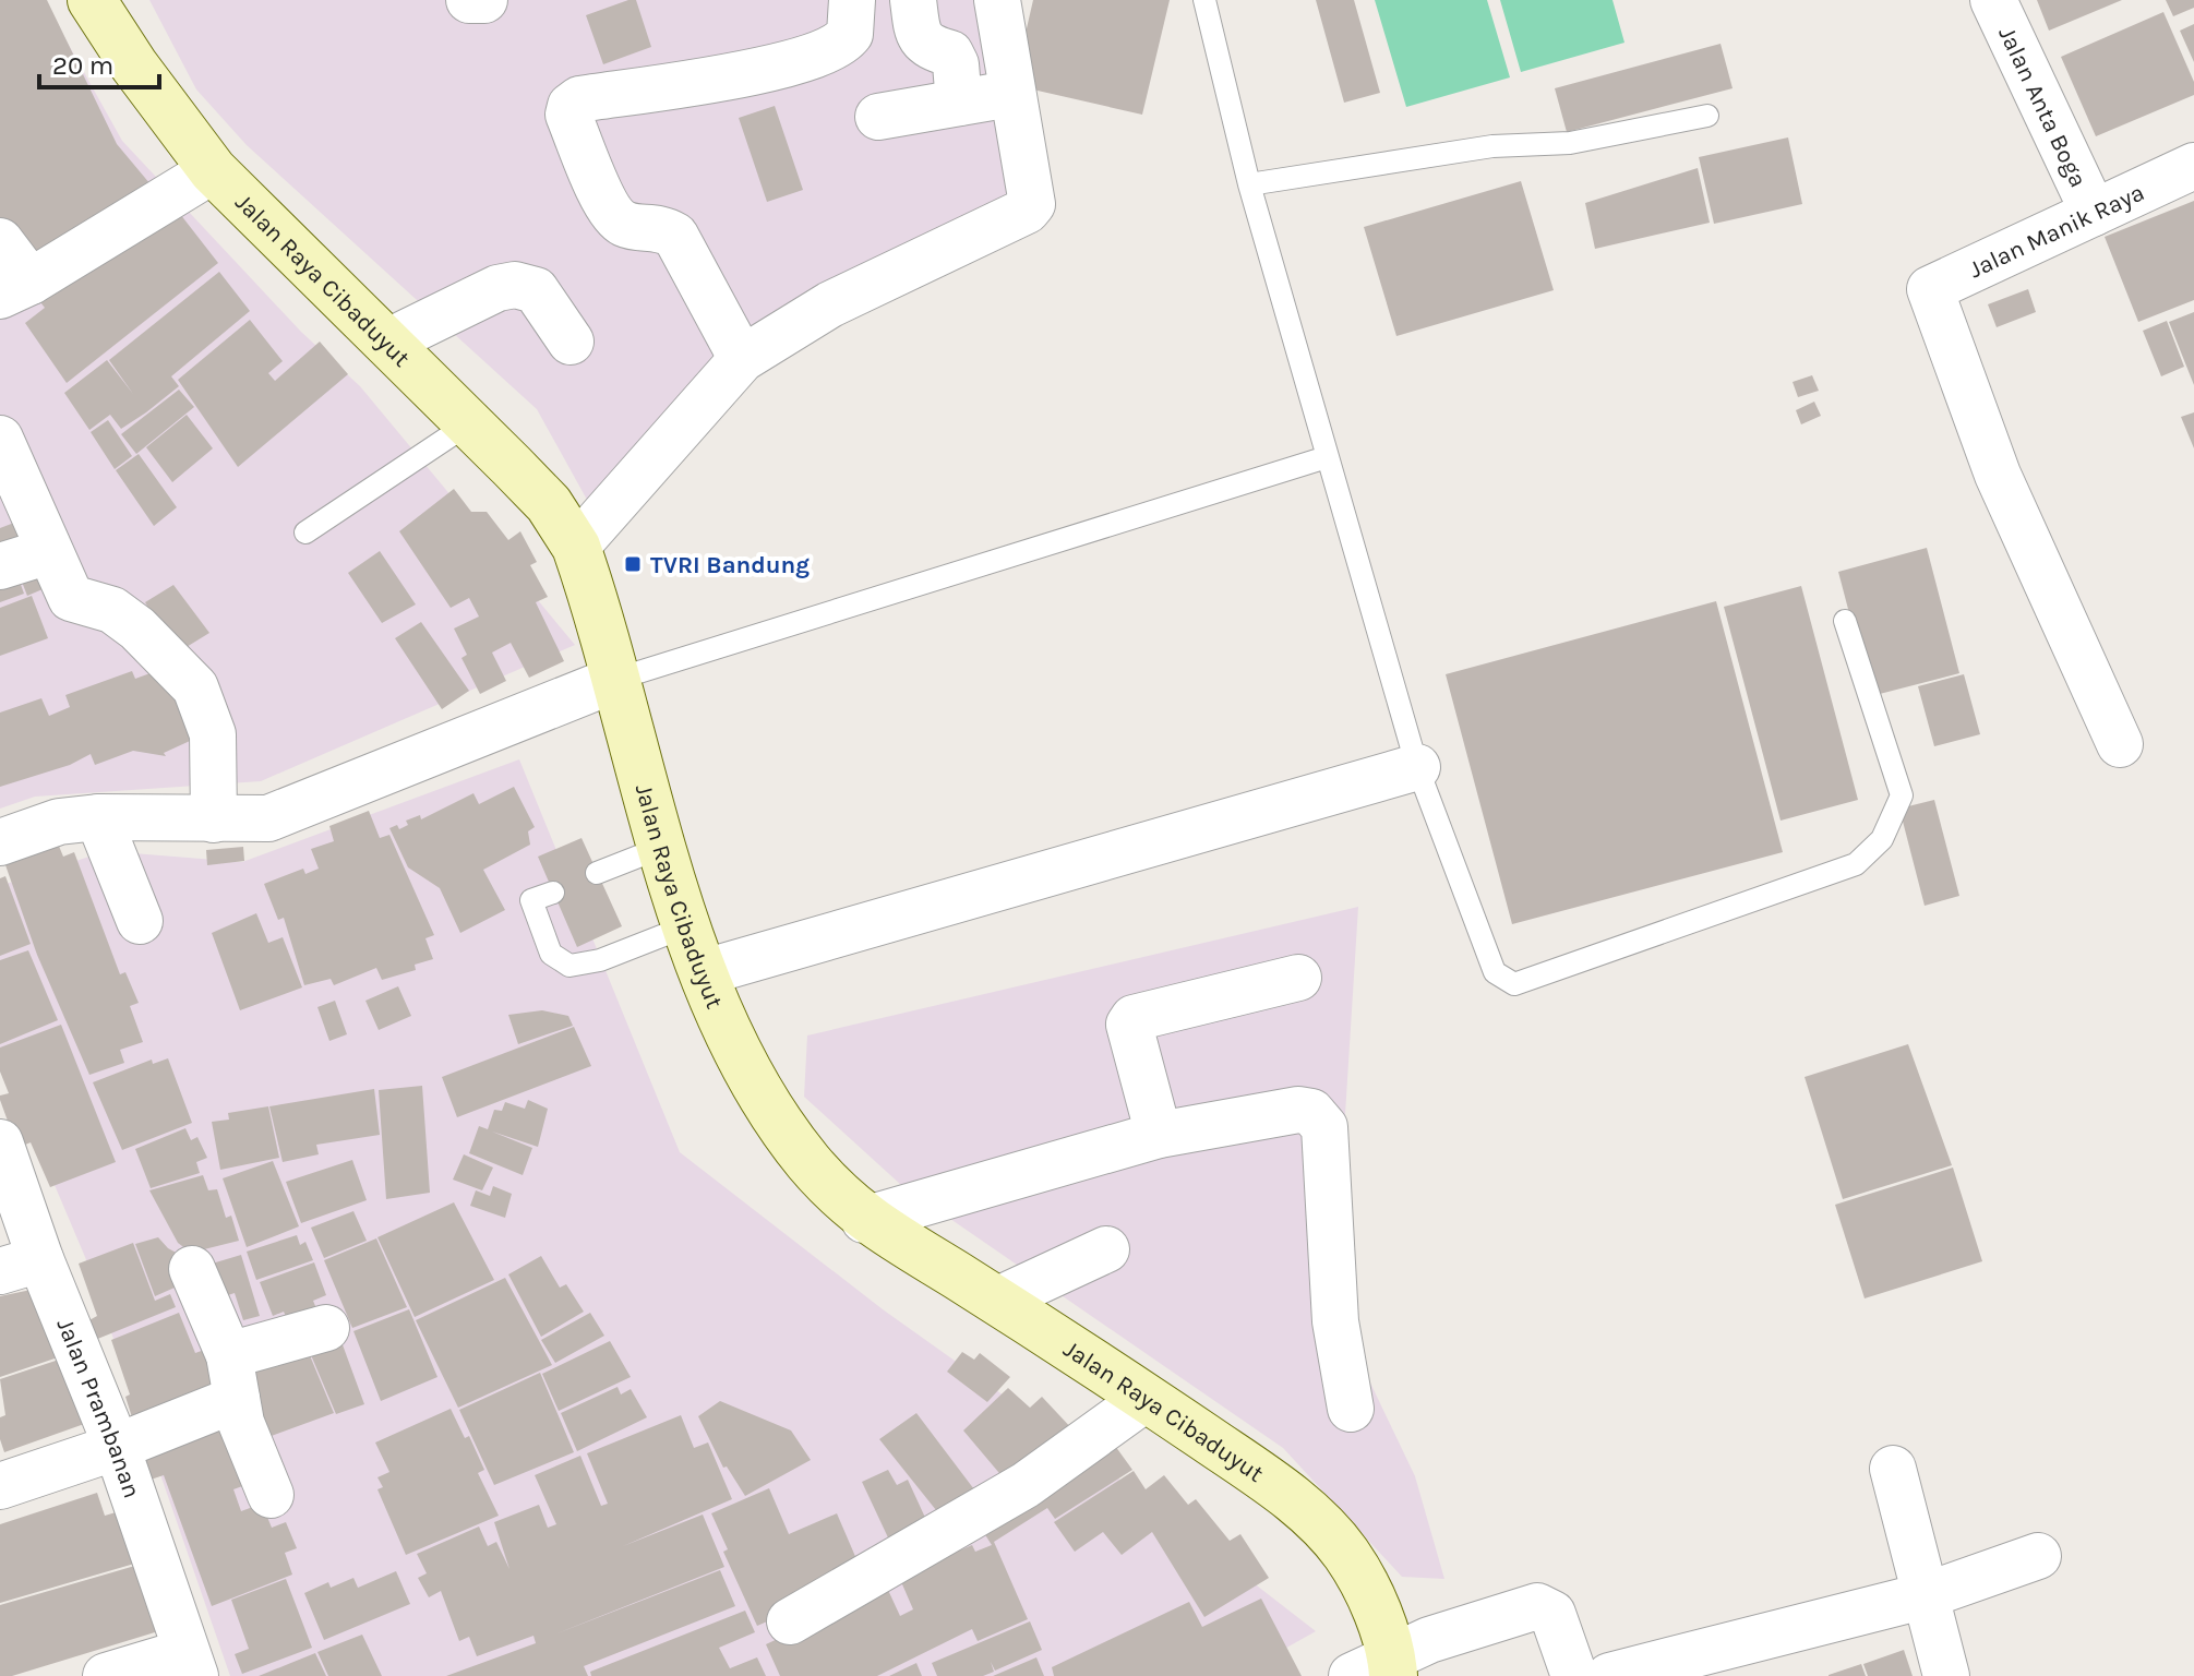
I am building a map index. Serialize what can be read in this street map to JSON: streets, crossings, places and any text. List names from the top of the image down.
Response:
{
  "streets": {
    "main road": ["Jalan Raya Cibaduyut"],
    "street": ["Jalan Anta Boga", "Jalan Manik Raya", "Jalan Prambanan"]
  },
  "crossings": [
    ["Jalan Anta Boga", "Jalan Manik Raya"]
  ],
  "places": {
    "transit": ["TVRI Bandung"]
  },
  "scale_bar": "20 m"
}
